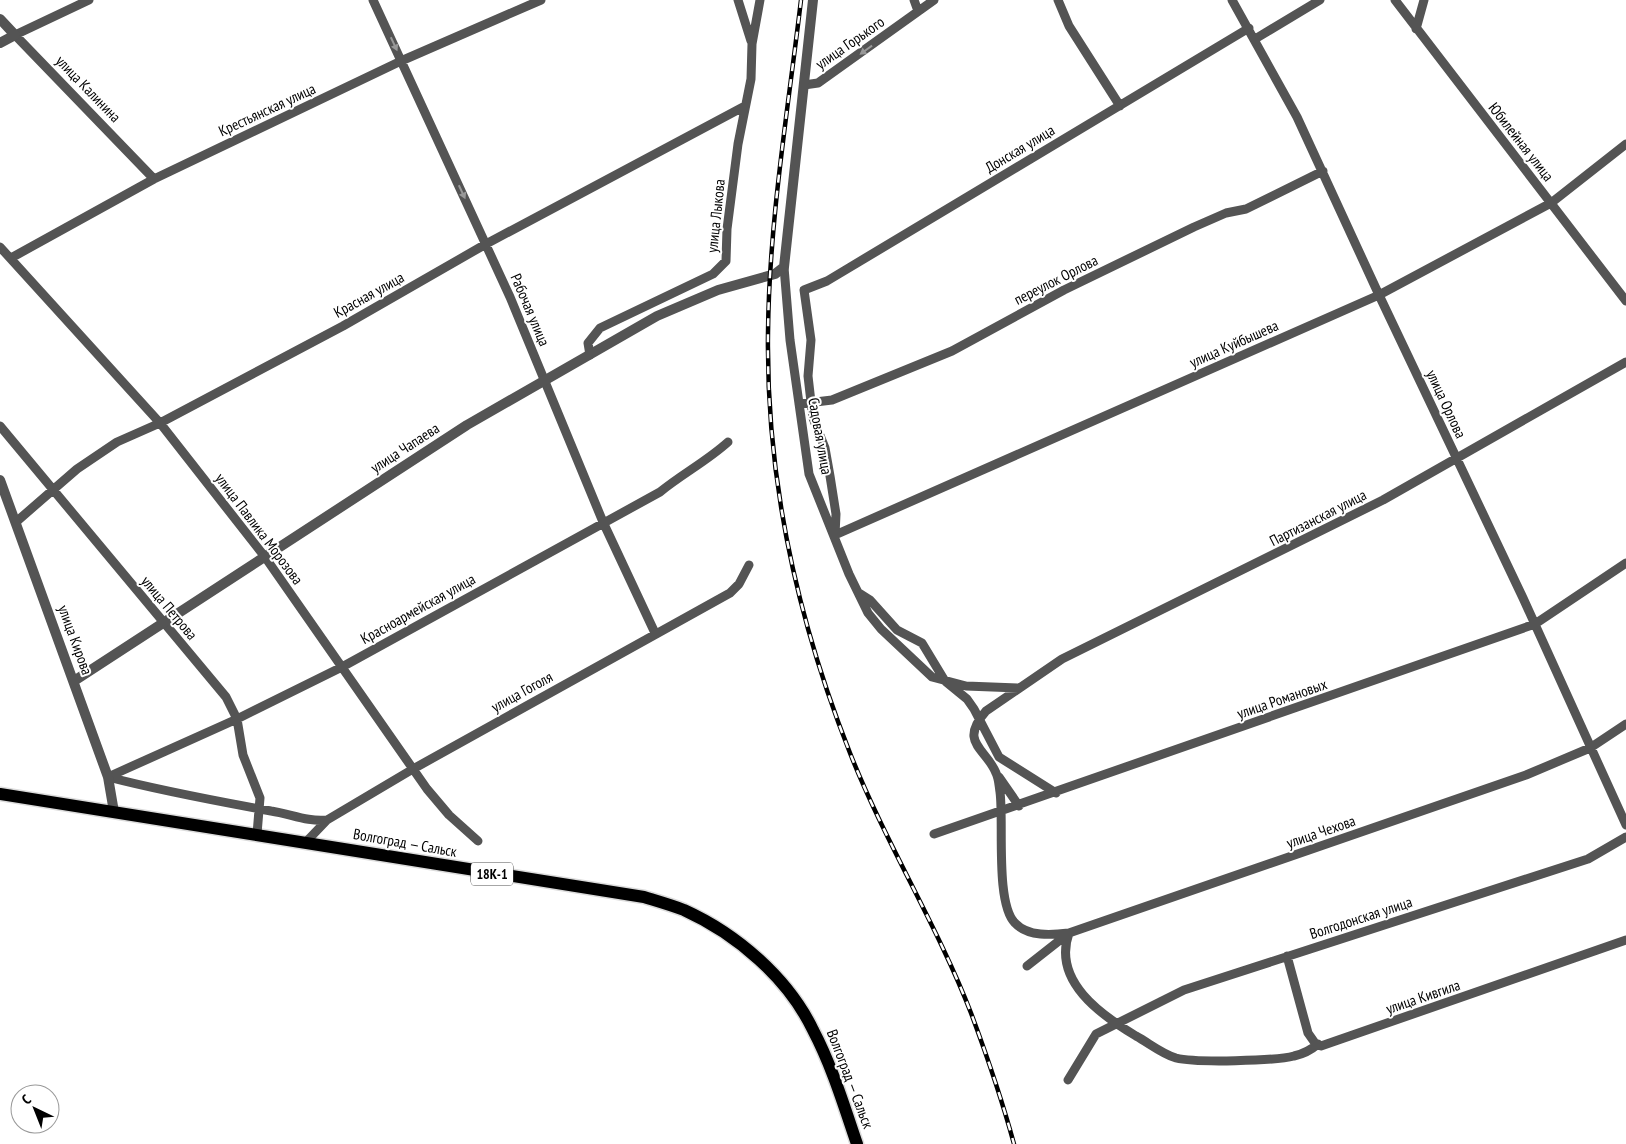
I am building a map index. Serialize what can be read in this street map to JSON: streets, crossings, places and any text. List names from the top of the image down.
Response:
{
  "streets": {
    "main road": ["Волгоград — Сальск", "18К-1"],
    "street": [
      "улица Горького",
      "улица Калинина",
      "Крестьянская улица",
      "Юбилейная улица",
      "Донская улица",
      "улица Лыкова",
      "переулок Орлова",
      "Красная улица",
      "Рабочая улица",
      "улица Куйбышева",
      "улица Орлова",
      "Садовая улица",
      "улица Чапаева",
      "Партизанская улица",
      "улица Павлика Морозова",
      "улица Петрова",
      "Красноармейская улица",
      "улица Кирова",
      "улица Гоголя",
      "улица Романовых",
      "улица Чехова",
      "Волгодонская улица",
      "улица Кивгила"
    ]
  },
  "crossings": [
    ["улица Горького", "Садовая улица"],
    ["улица Калинина", "Крестьянская улица"],
    ["Крестьянская улица", "Рабочая улица"],
    ["Крестьянская улица", "улица Павлика Морозова"],
    ["Юбилейная улица", "улица Куйбышева"],
    ["Донская улица", "улица Орлова"],
    ["Донская улица", "Садовая улица"],
    ["улица Лыкова", "Красная улица"],
    ["улица Лыкова", "улица Чапаева"],
    ["переулок Орлова", "улица Орлова"],
    ["переулок Орлова", "Садовая улица"],
    ["Красная улица", "Рабочая улица"],
    ["Красная улица", "улица Павлика Морозова"],
    ["Красная улица", "улица Петрова"],
    ["Красная улица", "улица Кирова"],
    ["Рабочая улица", "улица Чапаева"],
    ["Рабочая улица", "Красноармейская улица"],
    ["Рабочая улица", "улица Гоголя"],
    ["улица Куйбышева", "улица Орлова"],
    ["улица Куйбышева", "Садовая улица"],
    ["улица Орлова", "Партизанская улица"],
    ["улица Орлова", "улица Романовых"],
    ["улица Орлова", "улица Чехова"],
    ["Садовая улица", "улица Чапаева"],
    ["улица Чапаева", "улица Павлика Морозова"],
    ["улица Чапаева", "улица Петрова"],
    ["улица Чапаева", "улица Кирова"],
    ["улица Павлика Морозова", "Красноармейская улица"],
    ["улица Павлика Морозова", "улица Гоголя"],
    ["улица Петрова", "Красноармейская улица"],
    ["улица Петрова", "Волгоград — Сальск"],
    ["Красноармейская улица", "улица Кирова"],
    ["улица Кирова", "Волгоград — Сальск"],
    ["улица Гоголя", "Волгоград — Сальск"],
    ["улица Чехова", "улица Кивгила"],
    ["Волгодонская улица", "улица Кивгила"]
  ],
  "one_way": ["улица Горького", "Рабочая улица"],
  "north": "top left"
}
